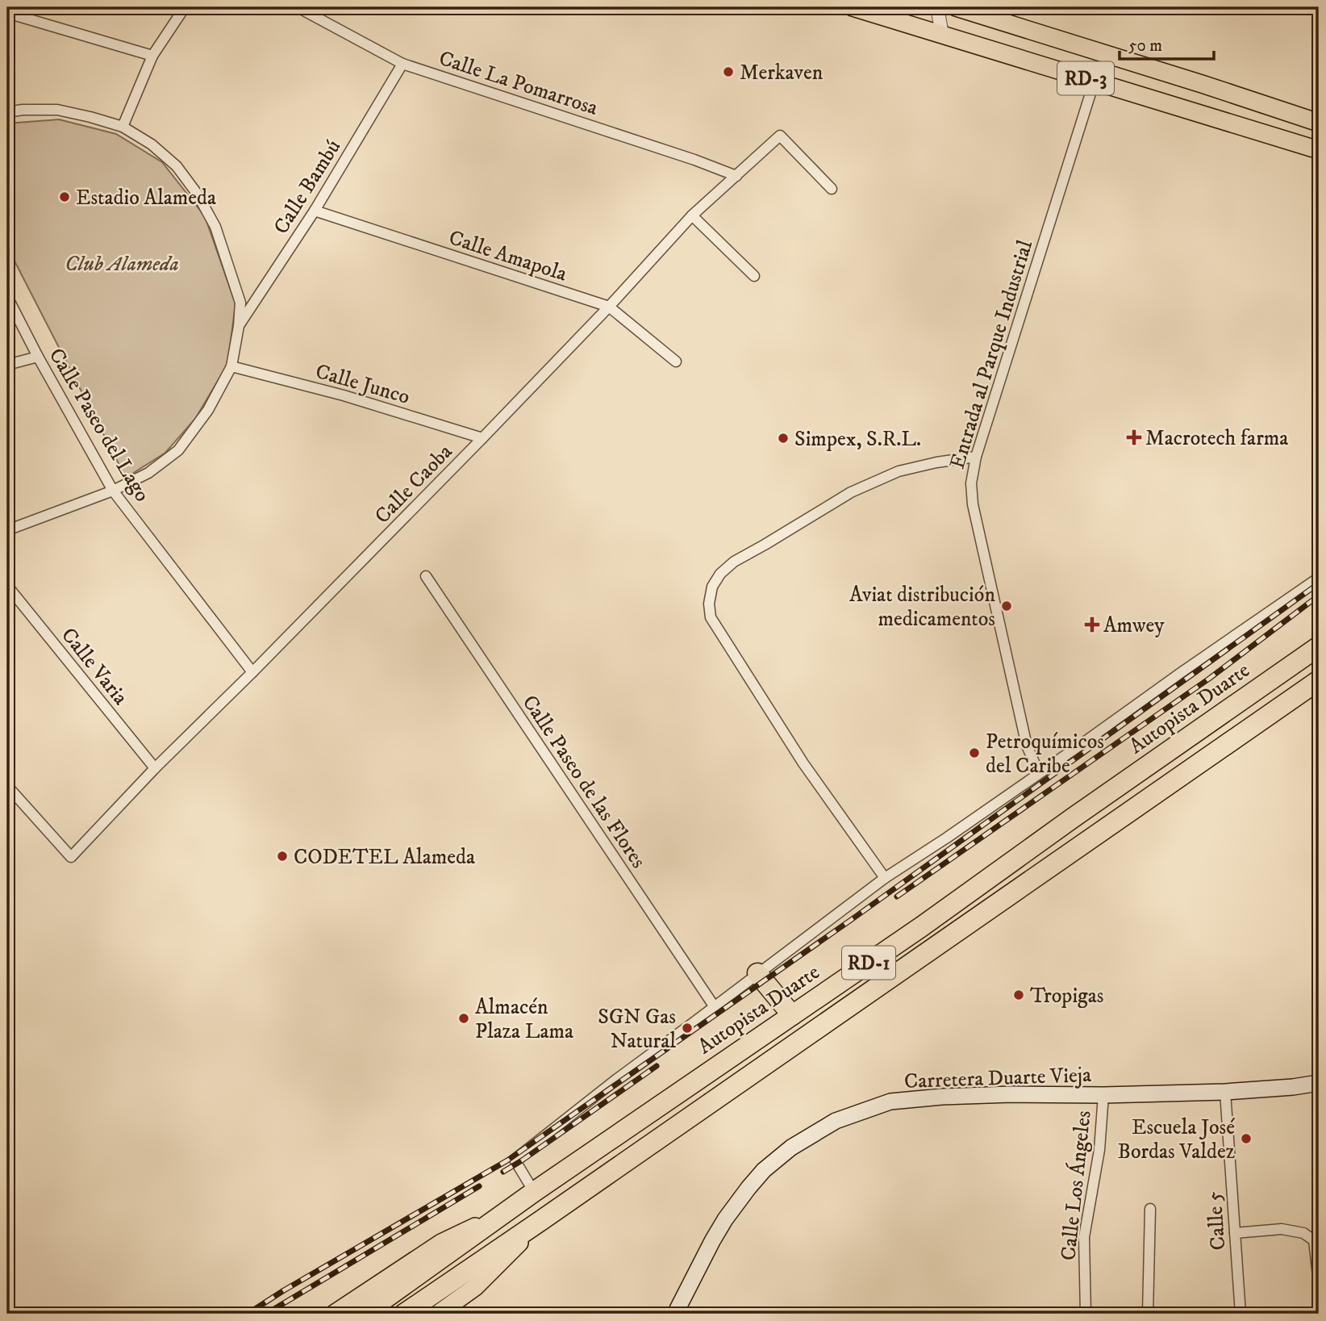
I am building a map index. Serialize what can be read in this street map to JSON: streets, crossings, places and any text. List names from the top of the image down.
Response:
{
  "streets": {
    "highway": ["Autopista Duarte", "RD-1"],
    "main road": ["RD-3", "Carretera Duarte Vieja"],
    "street": [
      "Calle La Pomarrosa",
      "Calle Bambú",
      "Calle Amapola",
      "Entrada al Parque Industrial",
      "Calle Junco",
      "Calle Paseo del Lago",
      "Calle Caoba",
      "Calle Varia",
      "Calle Paseo de las Flores",
      "Calle Los Ángeles",
      "Calle 5"
    ]
  },
  "crossings": [
    ["RD-3", "Entrada al Parque Industrial"],
    ["Calle La Pomarrosa", "Calle Bambú"],
    ["Calle La Pomarrosa", "Calle Caoba"],
    ["Calle Bambú", "Calle Amapola"],
    ["Calle Amapola", "Calle Caoba"],
    ["Calle Junco", "Calle Caoba"],
    ["Calle Paseo del Lago", "Calle Caoba"],
    ["Calle Caoba", "Calle Varia"],
    ["Carretera Duarte Vieja", "Calle Los Ángeles"],
    ["Carretera Duarte Vieja", "Calle 5"]
  ],
  "parks": ["Club Alameda"],
  "places": {
    "other": [
      "Merkaven",
      "Estadio Alameda",
      "Simpex, S.R.L.",
      "Aviat distribución medicamentos",
      "Petroquímicos del Caribe",
      "CODETEL Alameda",
      "Tropigas",
      "Almacén Plaza Lama",
      "SGN Gas Natural",
      "Escuela José Bordas Valdez"
    ],
    "health": ["Macrotech farma", "Amwey"]
  },
  "scale_bar": "50 m"
}
